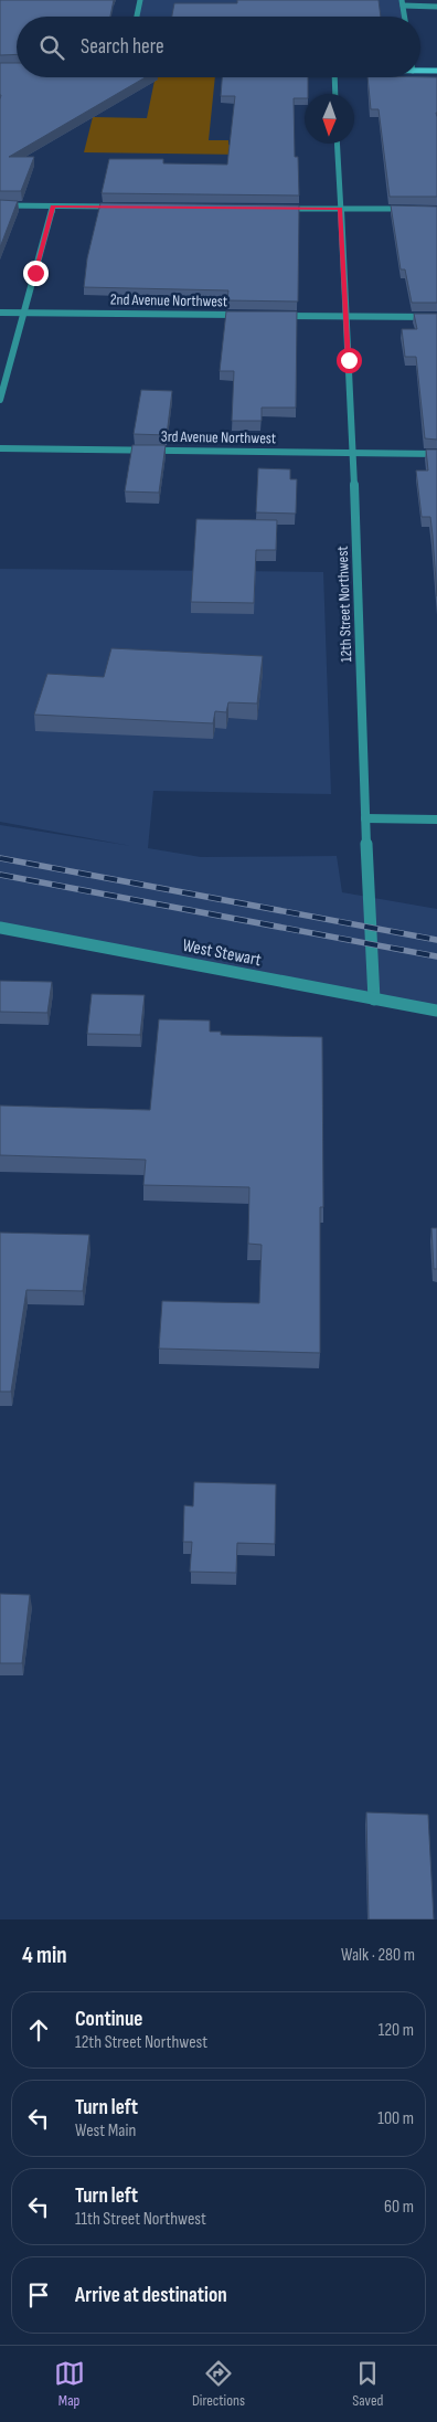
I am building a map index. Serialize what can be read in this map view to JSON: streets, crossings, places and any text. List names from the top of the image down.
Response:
{
  "streets": {
    "street": [
      "2nd Avenue Northwest",
      "3rd Avenue Northwest",
      "12th Street Northwest",
      "West Stewart"
    ]
  },
  "crossings": [
    ["3rd Avenue Northwest", "12th Street Northwest"],
    ["12th Street Northwest", "West Stewart"]
  ],
  "north": "bottom",
  "page": {
    "search": "Search here",
    "heading": ["4 min", "Walk · 280 m"],
    "list": [
      ["Continue", "12th Street Northwest", "120 m"],
      ["Turn left", "West Main", "100 m"],
      ["Turn left", "11th Street Northwest", "60 m"],
      "Arrive at destination"
    ],
    "nav": ["Map", "Directions", "Saved"]
  }
}
